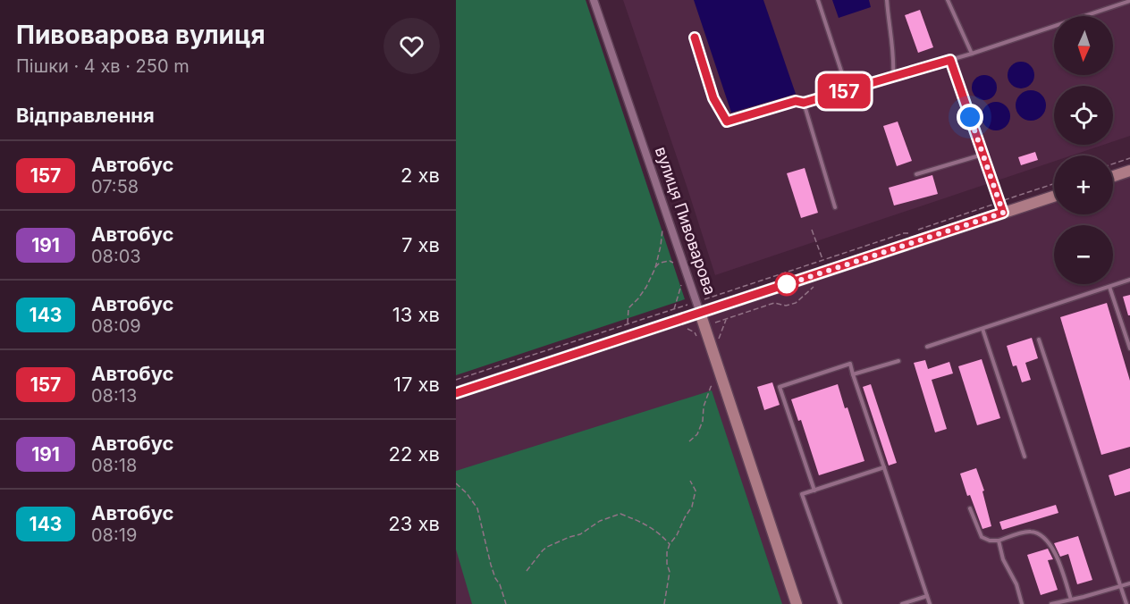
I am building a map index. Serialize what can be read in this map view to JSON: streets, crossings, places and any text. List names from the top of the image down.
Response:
{
  "streets": {
    "main road": ["вулиця Пивоварова"]
  },
  "lines": ["bus line 157"],
  "north": "bottom",
  "page": {
    "heading": [
      ["Пивоварова вулиця", "Пішки · 4 хв · 250 m"],
      "Відправлення"
    ],
    "on_map": "157",
    "map_buttons": ["+", "−"],
    "list": [
      {
        "mark": "157",
        "name": "Автобус",
        "note": "07:58",
        "value": "2 хв"
      },
      {
        "mark": "191",
        "name": "Автобус",
        "note": "08:03",
        "value": "7 хв"
      },
      {
        "mark": "143",
        "name": "Автобус",
        "note": "08:09",
        "value": "13 хв"
      },
      {
        "mark": "157",
        "name": "Автобус",
        "note": "08:13",
        "value": "17 хв"
      },
      {
        "mark": "191",
        "name": "Автобус",
        "note": "08:18",
        "value": "22 хв"
      },
      {
        "mark": "143",
        "name": "Автобус",
        "note": "08:19",
        "value": "23 хв"
      }
    ]
  }
}
